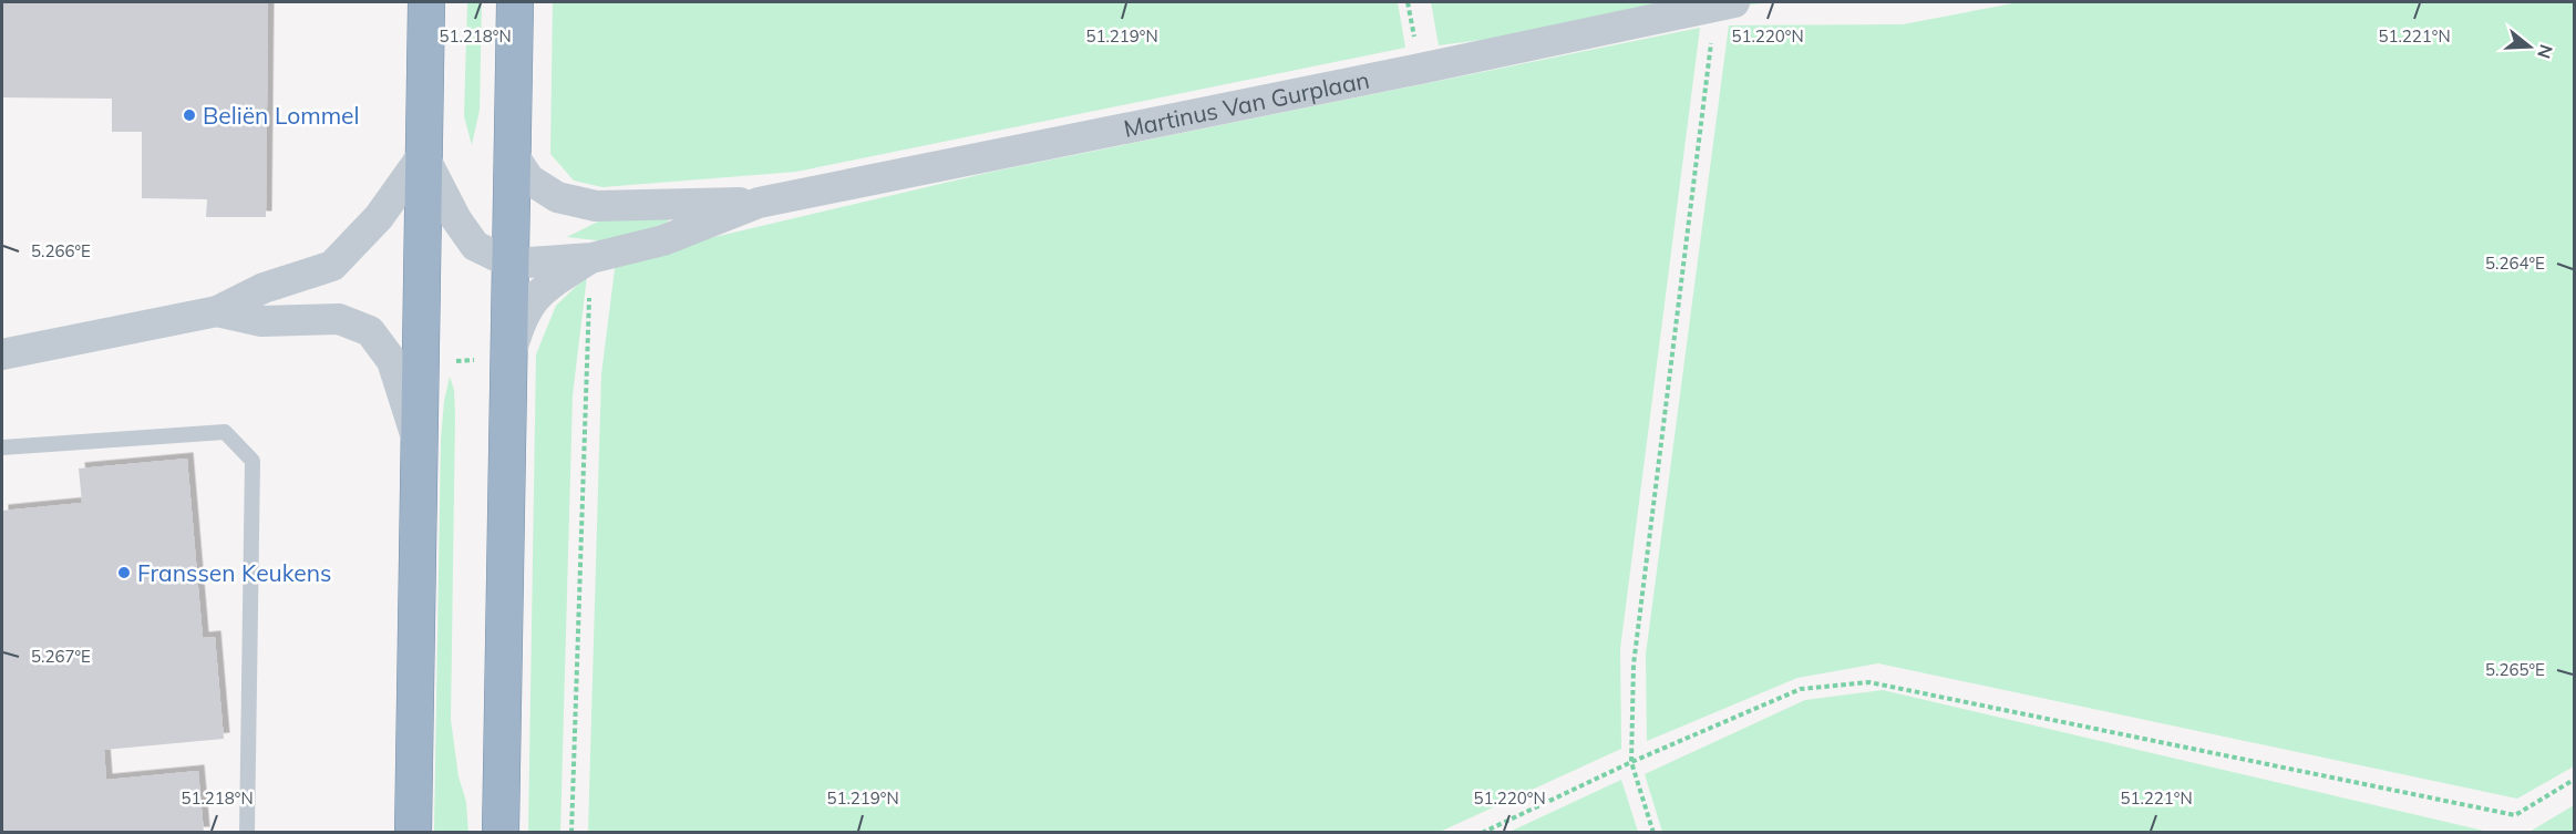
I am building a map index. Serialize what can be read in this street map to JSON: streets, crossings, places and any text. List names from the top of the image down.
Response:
{
  "streets": {
    "street": ["Martinus Van Gurplaan"]
  },
  "places": ["Beliën Lommel", "Franssen Keukens"],
  "north": "right",
  "coordinates": [
    "51.218°N",
    "51.219°N",
    "51.220°N",
    "51.221°N",
    "5.266°E",
    "5.264°E",
    "5.267°E",
    "5.265°E"
  ]
}
